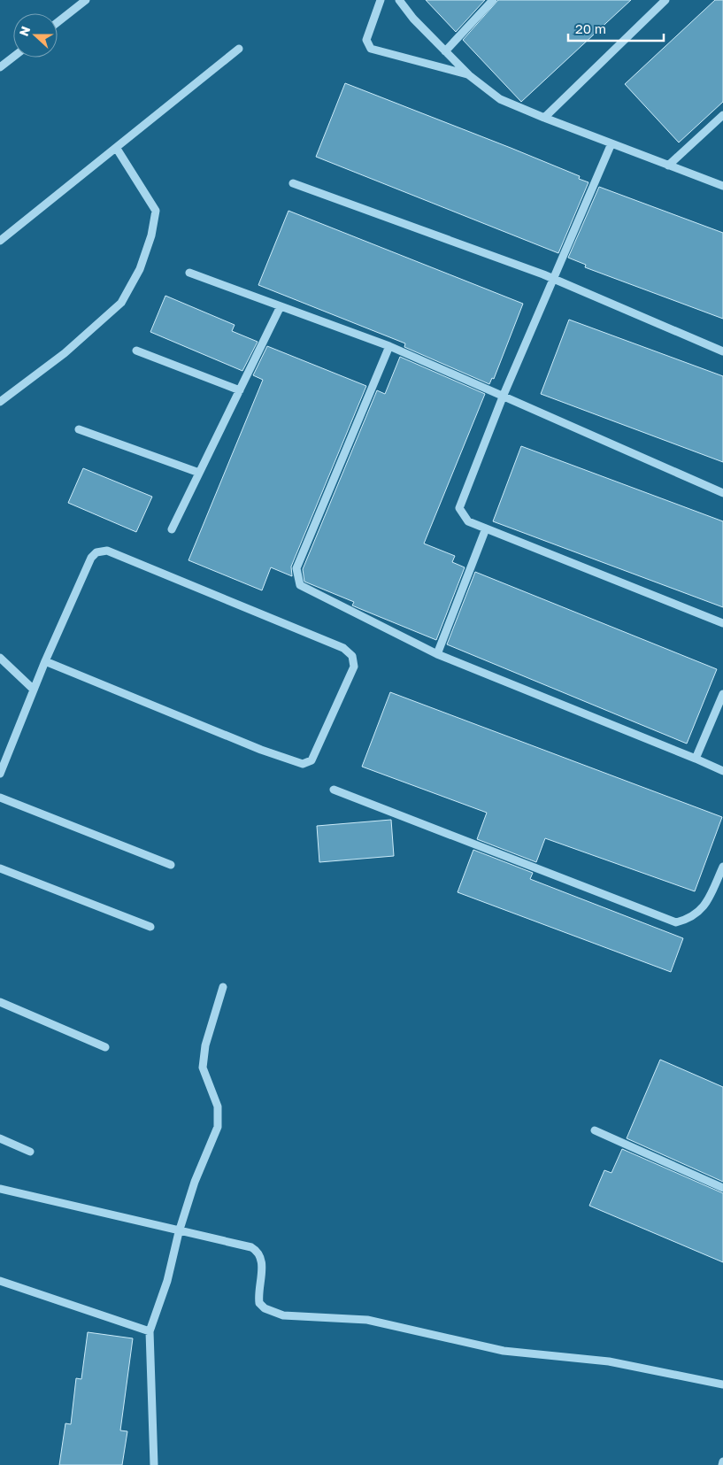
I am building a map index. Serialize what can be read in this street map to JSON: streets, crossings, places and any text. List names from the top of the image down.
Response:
{
  "scale_bar": "20 m",
  "north": "left"
}
